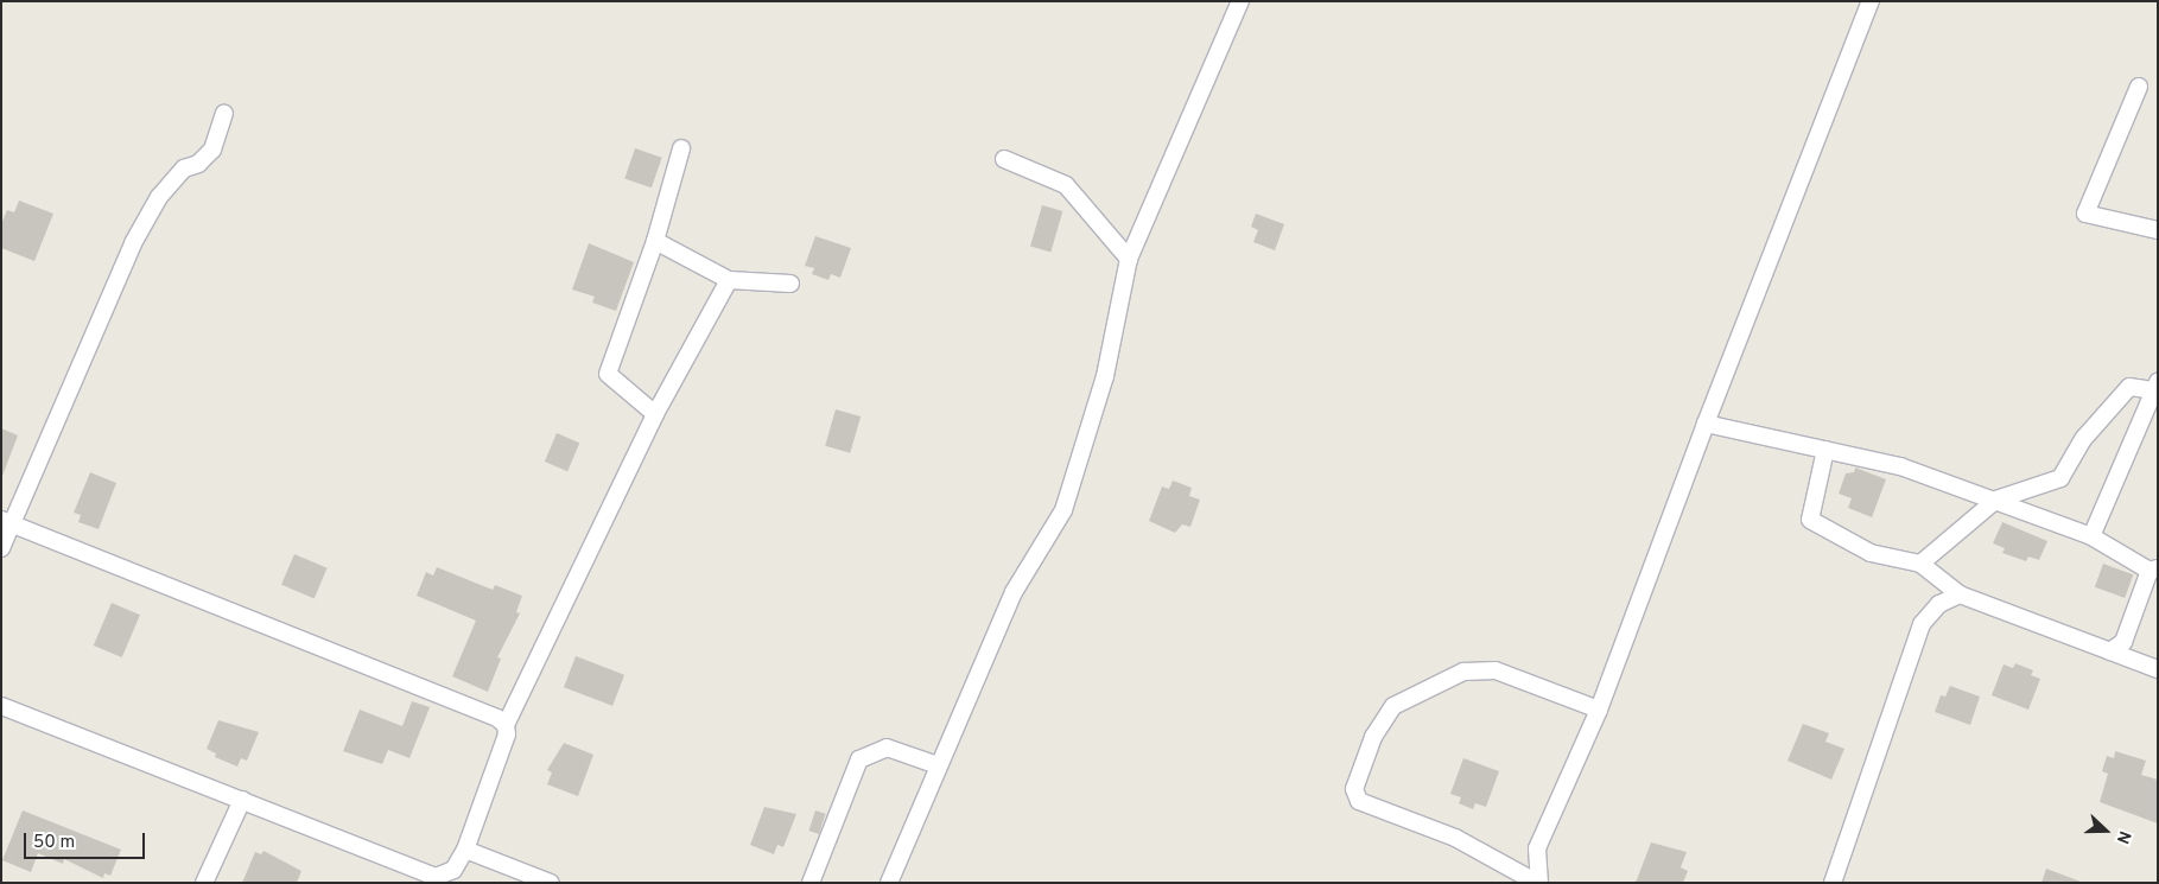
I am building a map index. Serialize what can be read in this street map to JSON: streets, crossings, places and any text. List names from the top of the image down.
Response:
{
  "scale_bar": "50 m",
  "north": "right"
}
